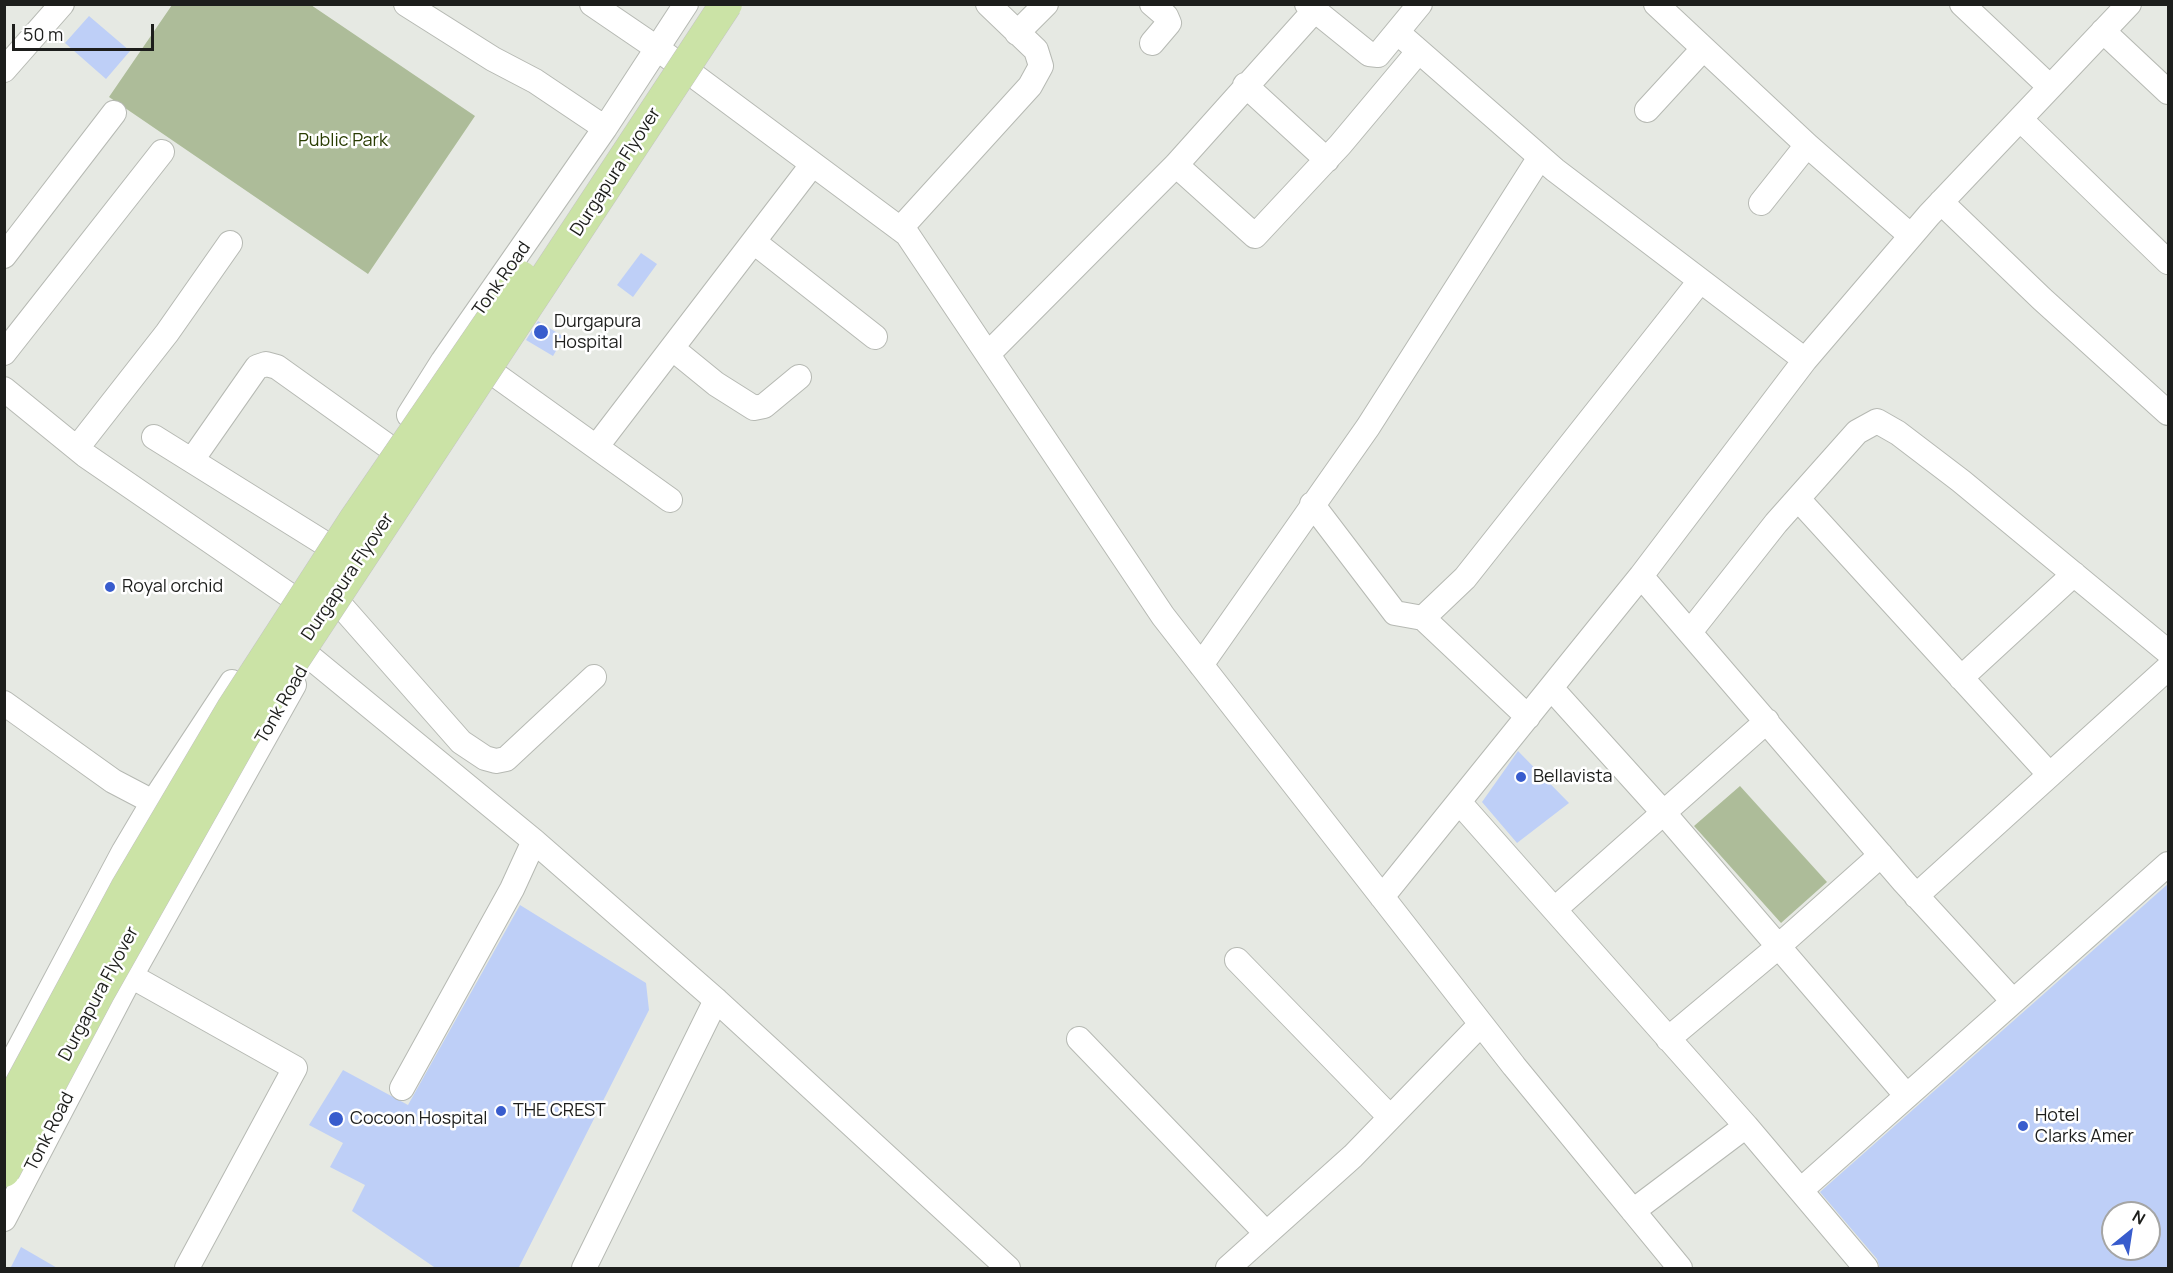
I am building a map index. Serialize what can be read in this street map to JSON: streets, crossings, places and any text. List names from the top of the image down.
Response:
{
  "streets": {
    "main road": ["Durgapura Flyover"],
    "street": ["Tonk Road"]
  },
  "parks": ["Public Park"],
  "places": [
    "Durgapura Hospital",
    "Royal orchid",
    "Bellavista",
    "THE CREST",
    "Cocoon Hospital",
    "Hotel Clarks Amer"
  ],
  "scale_bar": "50 m",
  "north": "top right"
}
